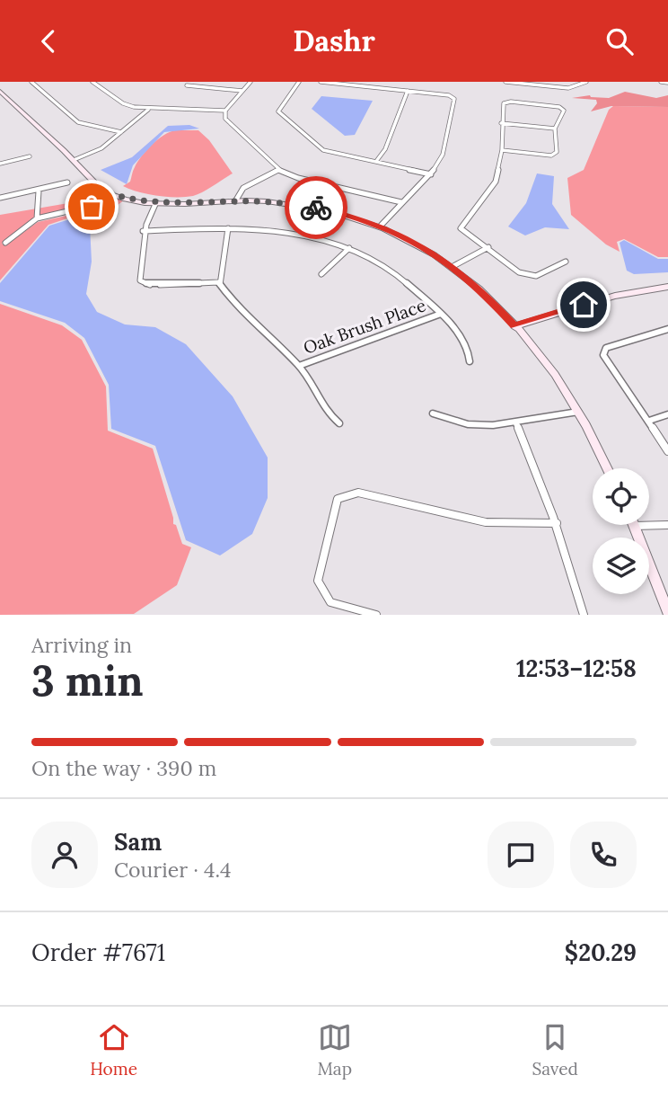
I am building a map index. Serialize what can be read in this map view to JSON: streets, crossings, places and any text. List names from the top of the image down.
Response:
{
  "streets": {
    "street": ["Oak Brush Place"]
  },
  "page": {
    "header": "Dashr",
    "heading": ["3 min", "Arriving in", "12:53–12:58"],
    "panel": [
      "Sam",
      "Courier · 4.4",
      "Order #7671",
      "$20.29"
    ],
    "bar": "On the way · 390 m",
    "tabs": ["Home", "Map", "Saved"]
  }
}
